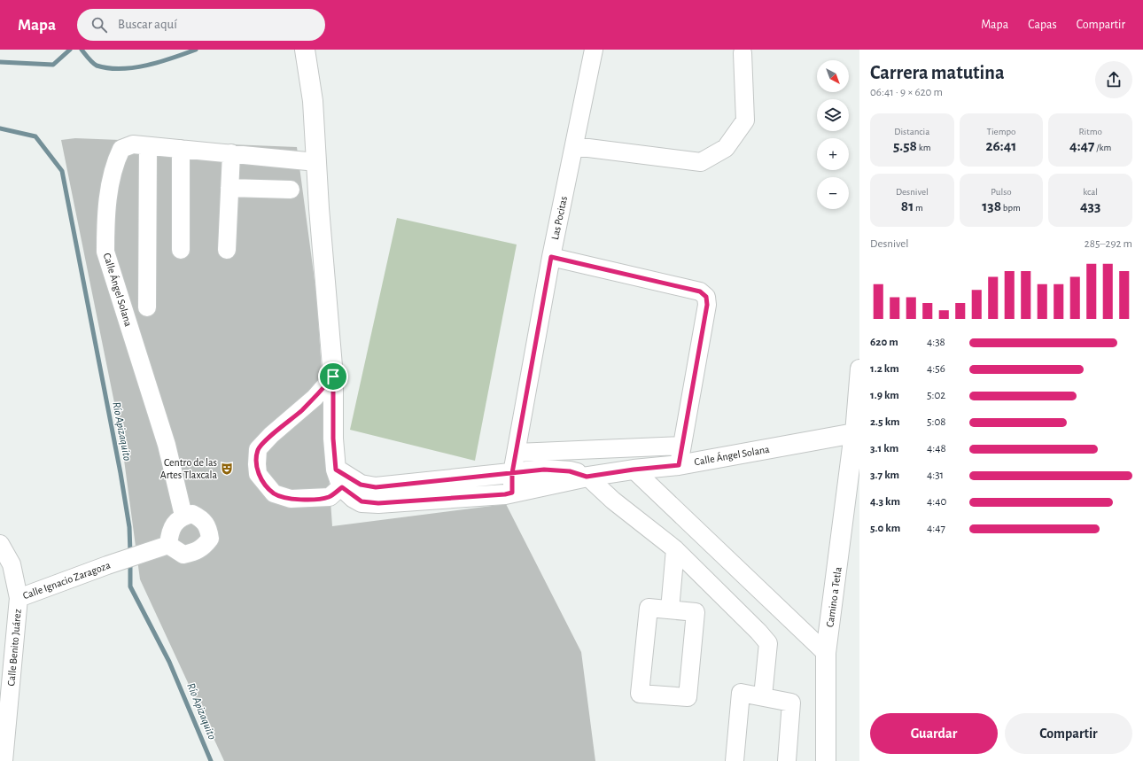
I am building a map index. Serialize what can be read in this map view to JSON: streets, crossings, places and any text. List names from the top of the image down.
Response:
{
  "streets": {
    "main road": ["Calle Ángel Solana", "Camino a Tetla"],
    "street": ["Las Pocitas", "Calle Ignacio Zaragoza", "Calle Benito Juárez"]
  },
  "crossings": [
    ["Las Pocitas", "Calle Ángel Solana"],
    ["Calle Ángel Solana", "Calle Ignacio Zaragoza"],
    ["Calle Ángel Solana", "Camino a Tetla"],
    ["Calle Ignacio Zaragoza", "Calle Benito Juárez"]
  ],
  "water": ["Río Apizaquito"],
  "places": {
    "theatre": ["Centro de las Artes Tlaxcala"]
  },
  "north": "bottom right",
  "page": {
    "header": "Mapa",
    "search": "Buscar aquí",
    "nav": ["Mapa", "Capas", "Compartir"],
    "heading": ["Carrera matutina", "06:41 · 9 × 620 m"],
    "map_buttons": ["+", "−"],
    "stats": [
      ["Distancia", "5.58 km"],
      ["Tiempo", "26:41"],
      ["Ritmo", "4:47 /km"],
      ["Desnivel", "81 m"],
      ["Pulso", "138 bpm"],
      ["kcal", "433"]
    ],
    "chart": ["Desnivel", "285–292 m"],
    "list": [
      {
        "name": "620 m",
        "note": "4:38"
      },
      {
        "name": "1.2 km",
        "note": "4:56"
      },
      {
        "name": "1.9 km",
        "note": "5:02"
      },
      {
        "name": "2.5 km",
        "note": "5:08"
      },
      {
        "name": "3.1 km",
        "note": "4:48"
      },
      {
        "name": "3.7 km",
        "note": "4:31"
      },
      {
        "name": "4.3 km",
        "note": "4:40"
      },
      {
        "name": "5.0 km",
        "note": "4:47"
      }
    ],
    "buttons": ["Guardar", "Compartir"]
  }
}
